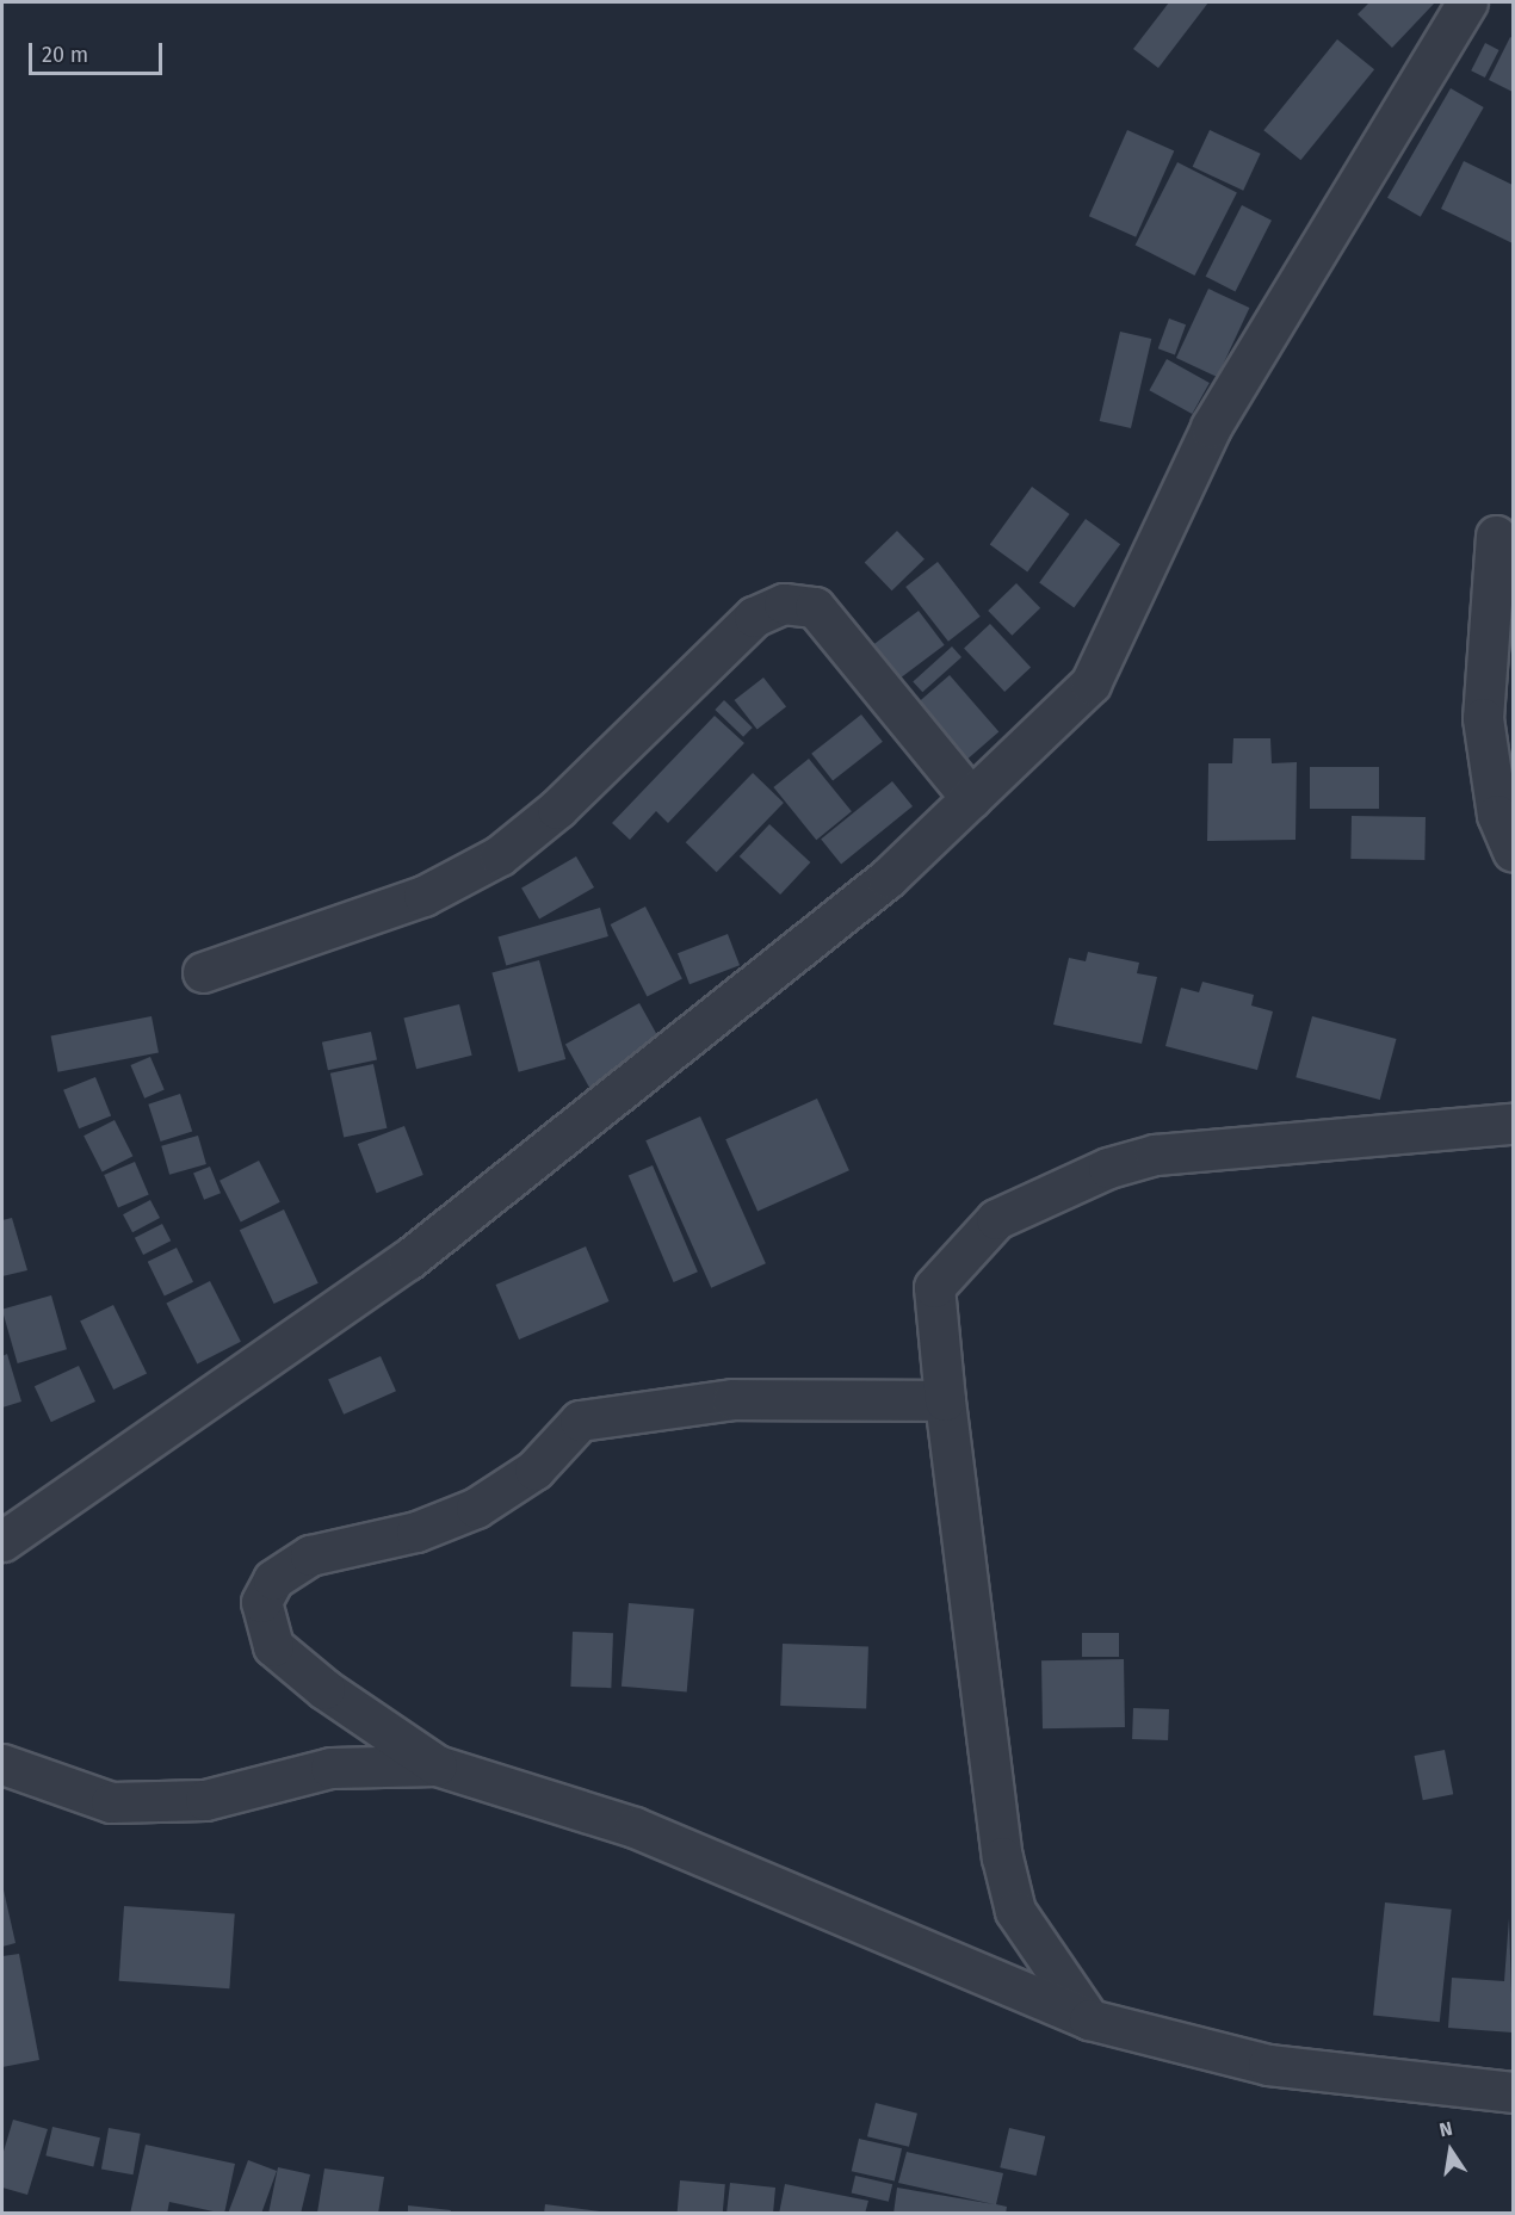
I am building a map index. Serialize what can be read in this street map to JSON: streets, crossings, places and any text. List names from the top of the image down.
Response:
{
  "scale_bar": "20 m",
  "north": "top"
}
